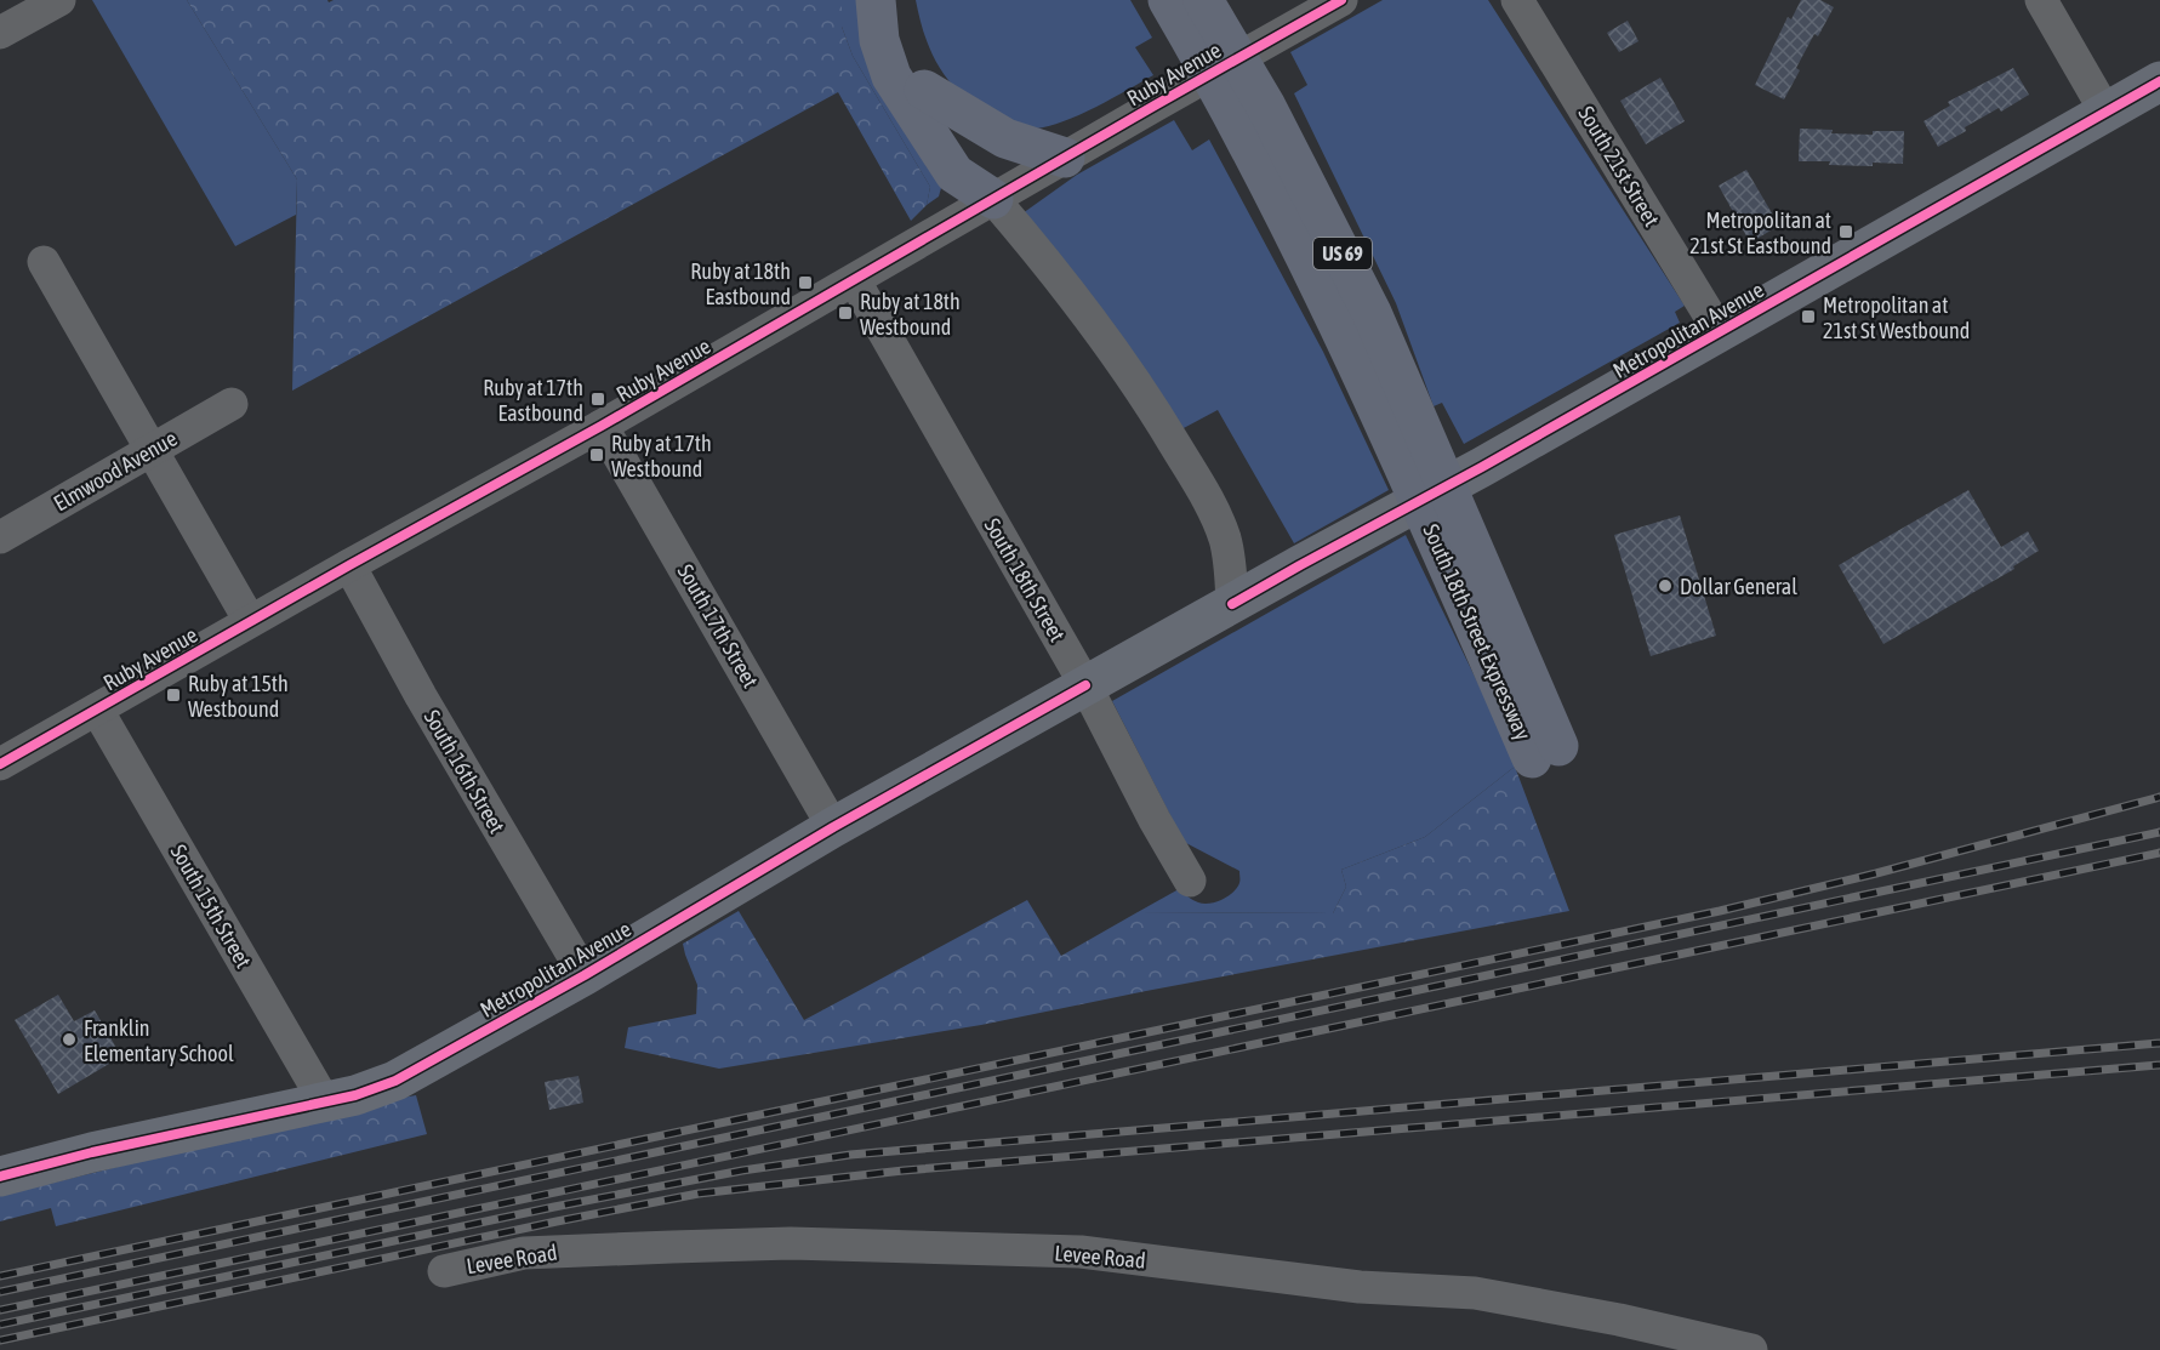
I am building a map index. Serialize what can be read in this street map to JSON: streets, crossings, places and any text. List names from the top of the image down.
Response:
{
  "streets": {
    "highway": ["US 69", "South 18th Street Expressway"],
    "main road": ["Metropolitan Avenue"],
    "street": [
      "Ruby Avenue",
      "South 21st Street",
      "Elmwood Avenue",
      "South 18th Street",
      "South 17th Street",
      "South 16th Street",
      "South 15th Street",
      "Levee Road"
    ]
  },
  "crossings": [
    ["Ruby Avenue", "South 18th Street"],
    ["Ruby Avenue", "South 17th Street"],
    ["Ruby Avenue", "South 16th Street"],
    ["Ruby Avenue", "South 15th Street"],
    ["South 21st Street", "Metropolitan Avenue"],
    ["Metropolitan Avenue", "South 18th Street"],
    ["Metropolitan Avenue", "South 17th Street"],
    ["Metropolitan Avenue", "South 16th Street"],
    ["Metropolitan Avenue", "South 15th Street"]
  ],
  "places": {
    "transit": [
      "Metropolitan at 21st St Eastbound",
      "Ruby at 18th Eastbound",
      "Ruby at 18th Westbound",
      "Metropolitan at 21st St Westbound",
      "Ruby at 17th Eastbound",
      "Ruby at 17th Westbound",
      "Ruby at 15th Westbound"
    ],
    "other": ["Dollar General", "Franklin Elementary School"]
  }
}
